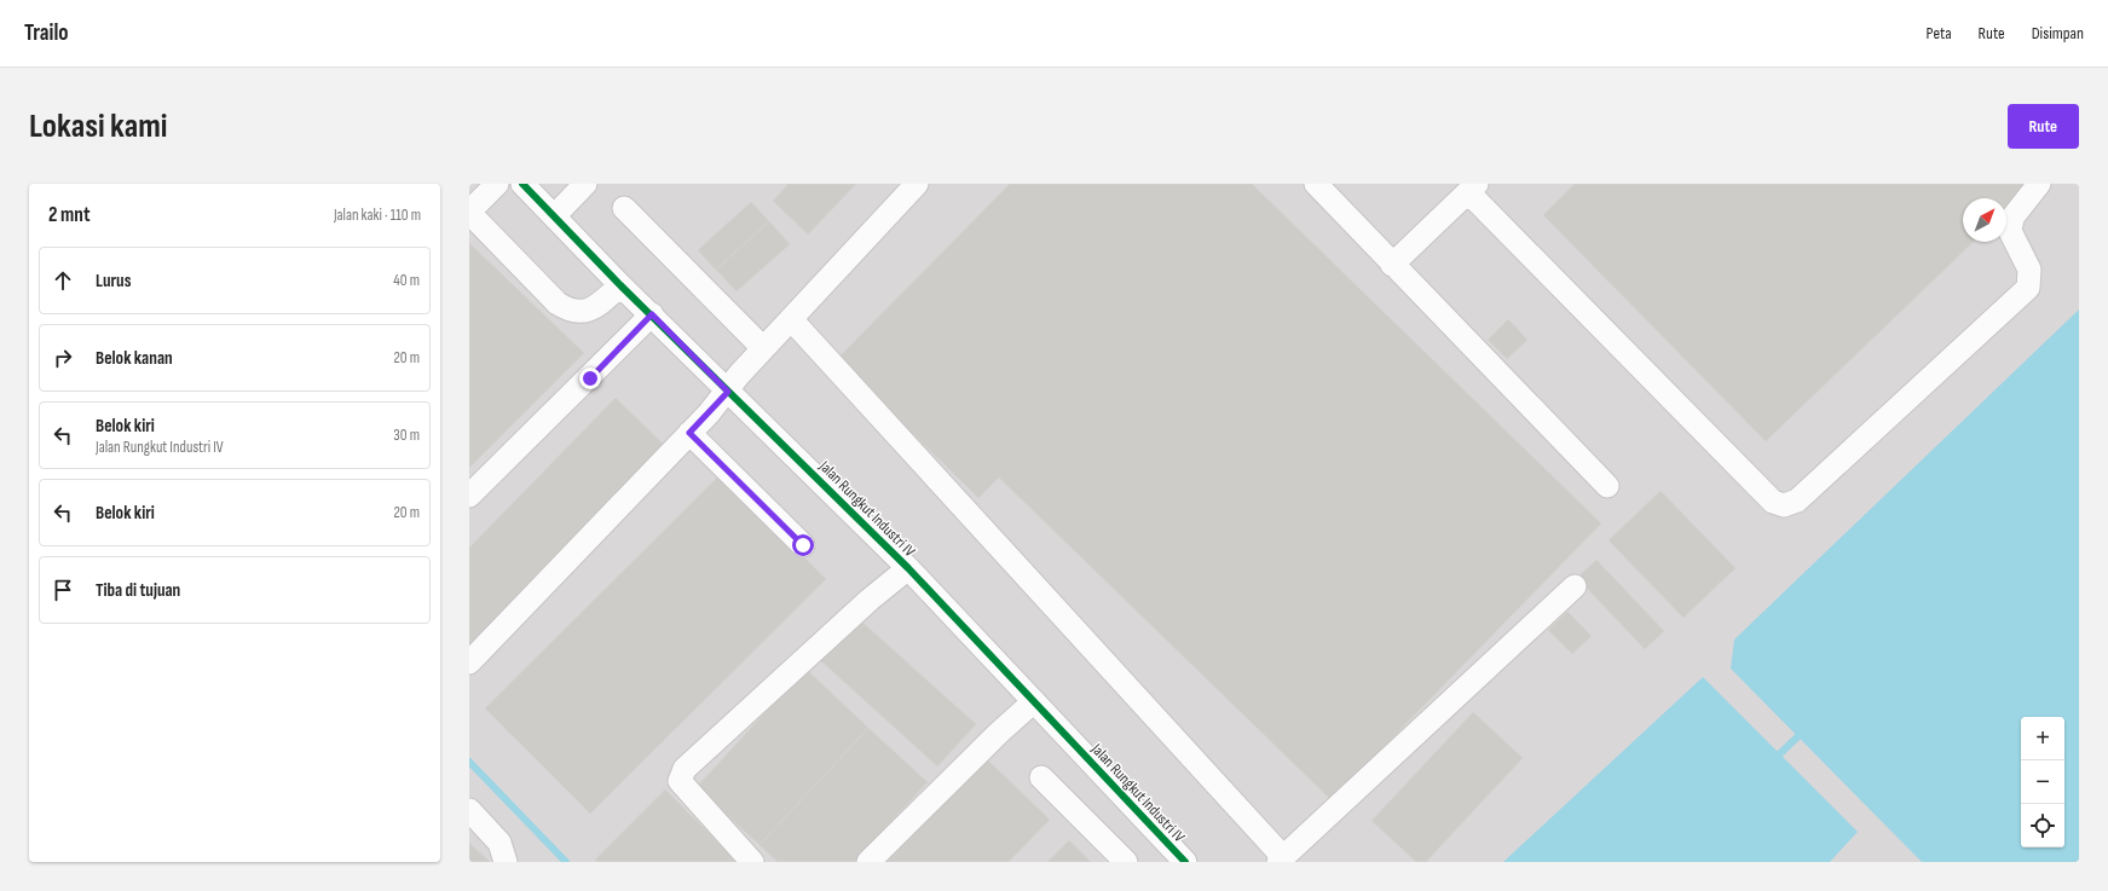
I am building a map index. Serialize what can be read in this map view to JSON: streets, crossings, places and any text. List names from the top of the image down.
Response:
{
  "streets": {
    "street": ["Jalan Rungkut Industri IV"]
  },
  "north": "top right",
  "page": {
    "header": "Trailo",
    "nav": ["Peta", "Rute", "Disimpan"],
    "buttons": "Rute",
    "title": "Lokasi kami",
    "heading": ["2 mnt", "Jalan kaki · 110 m"],
    "list": [
      ["Lurus", "40 m"],
      ["Belok kanan", "20 m"],
      ["Belok kiri", "Jalan Rungkut Industri IV", "30 m"],
      ["Belok kiri", "20 m"],
      "Tiba di tujuan"
    ],
    "map_buttons": ["+", "−"]
  }
}
